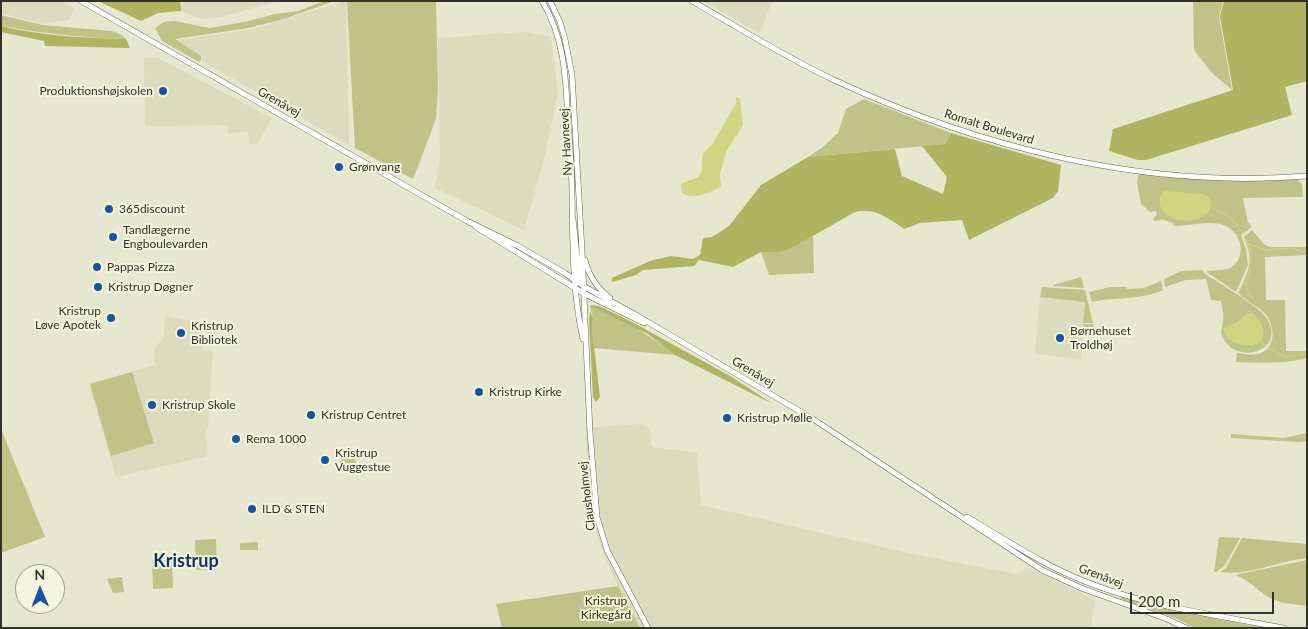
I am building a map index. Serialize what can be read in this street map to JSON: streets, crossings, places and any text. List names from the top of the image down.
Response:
{
  "streets": {
    "street": [
      "Grenåvej",
      "Romalt Boulevard",
      "Ny Havnevej",
      "Clausholmvej"
    ]
  },
  "crossings": [
    ["Grenåvej", "Ny Havnevej"],
    ["Grenåvej", "Clausholmvej"],
    ["Ny Havnevej", "Clausholmvej"]
  ],
  "districts": ["Kristrup"],
  "parks": ["Kristrup Kirkegård"],
  "places": [
    "Produktionshøjskolen",
    "Grønvang",
    "365discount",
    "Tandlægerne Engboulevarden",
    "Pappas Pizza",
    "Kristrup Døgner",
    "Kristrup Løve Apotek",
    "Kristrup Bibliotek",
    "Børnehuset Troldhøj",
    "Kristrup Kirke",
    "Kristrup Skole",
    "Kristrup Centret",
    "Kristrup Mølle",
    "Rema 1000",
    "Kristrup Vuggestue",
    "ILD & STEN"
  ],
  "scale_bar": "200 m",
  "north": "top"
}
